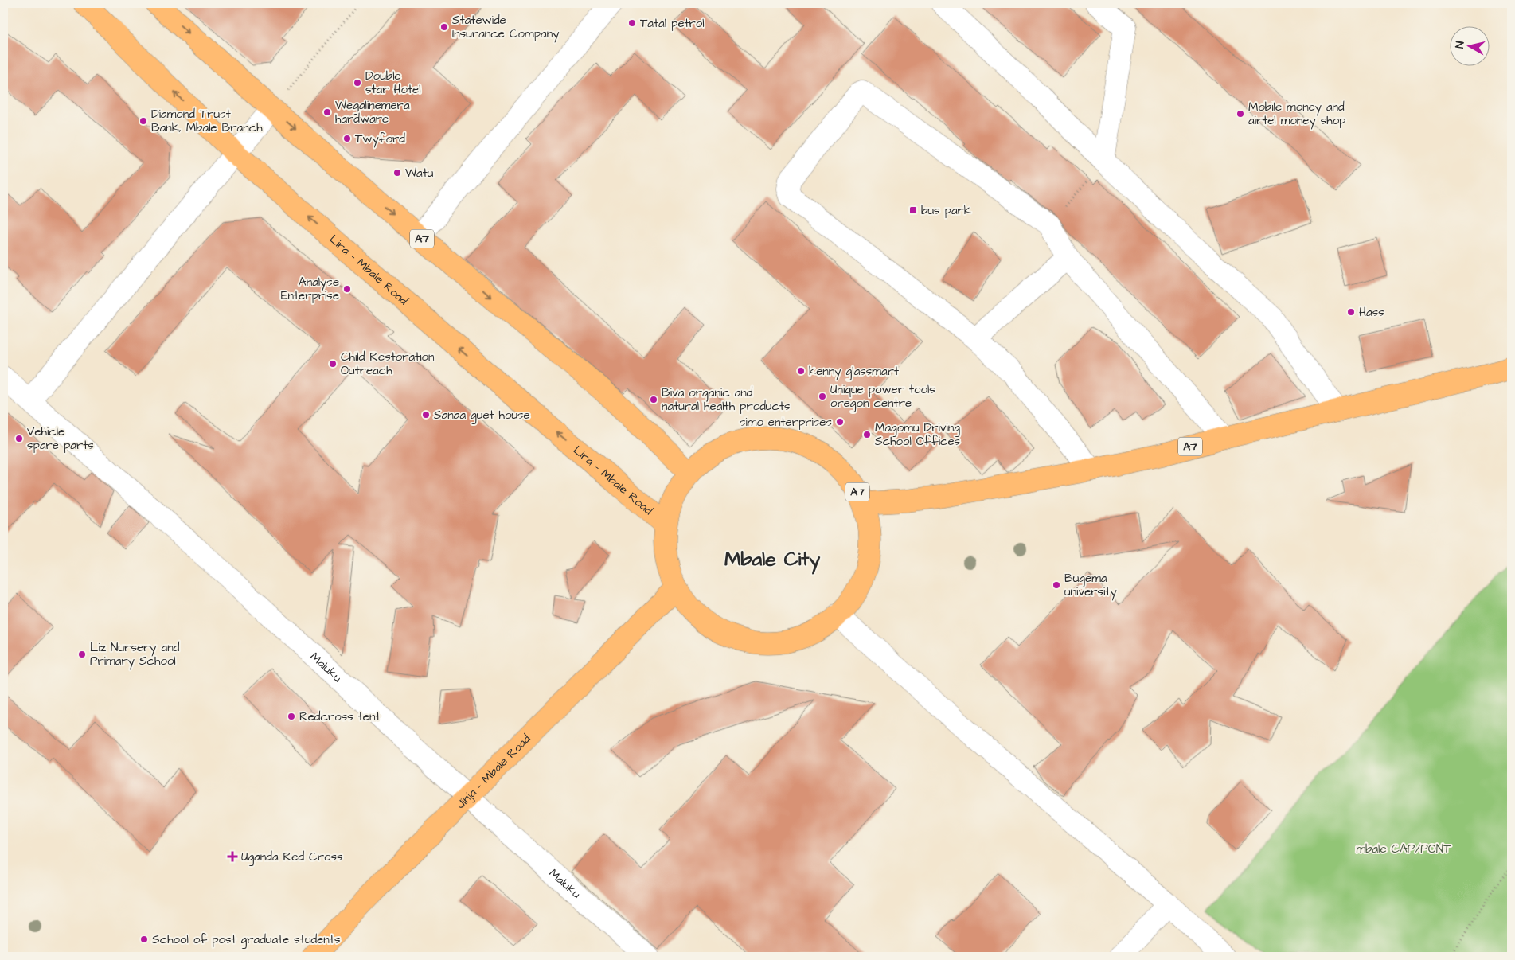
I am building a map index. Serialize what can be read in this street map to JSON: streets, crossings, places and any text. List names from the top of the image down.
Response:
{
  "streets": {
    "main road": ["A7", "Lira - Mbale Road", "Jinja - Mbale Road"],
    "street": ["Maluku"]
  },
  "crossings": [
    ["A7", "Lira - Mbale Road"],
    ["A7", "Jinja - Mbale Road"],
    ["Maluku", "Jinja - Mbale Road"]
  ],
  "districts": ["Mbale City"],
  "parks": ["mbale CAP/PONT"],
  "places": {
    "other": [
      "Tatal petrol",
      "Statewide Insurance Company",
      "Double star Hotel",
      "Wegalinemera hardware",
      "Mobile money and airtel money shop",
      "Diamond Trust Bank, Mbale Branch",
      "Twyford",
      "Watu",
      "Analyse Enterprise",
      "Hass",
      "Child Restoration Outreach",
      "kenny glassmart",
      "Unique power tools oregon centre",
      "Biva organic and natural health products",
      "Sanaa guet house",
      "simo enterprises",
      "Magomu Driving School Offices",
      "Vehicle spare parts",
      "Bugema university",
      "Liz Nursery and Primary School",
      "Redcross tent",
      "School of post graduate students"
    ],
    "transit": ["bus park"],
    "health": ["Uganda Red Cross"]
  },
  "north": "left"
}
